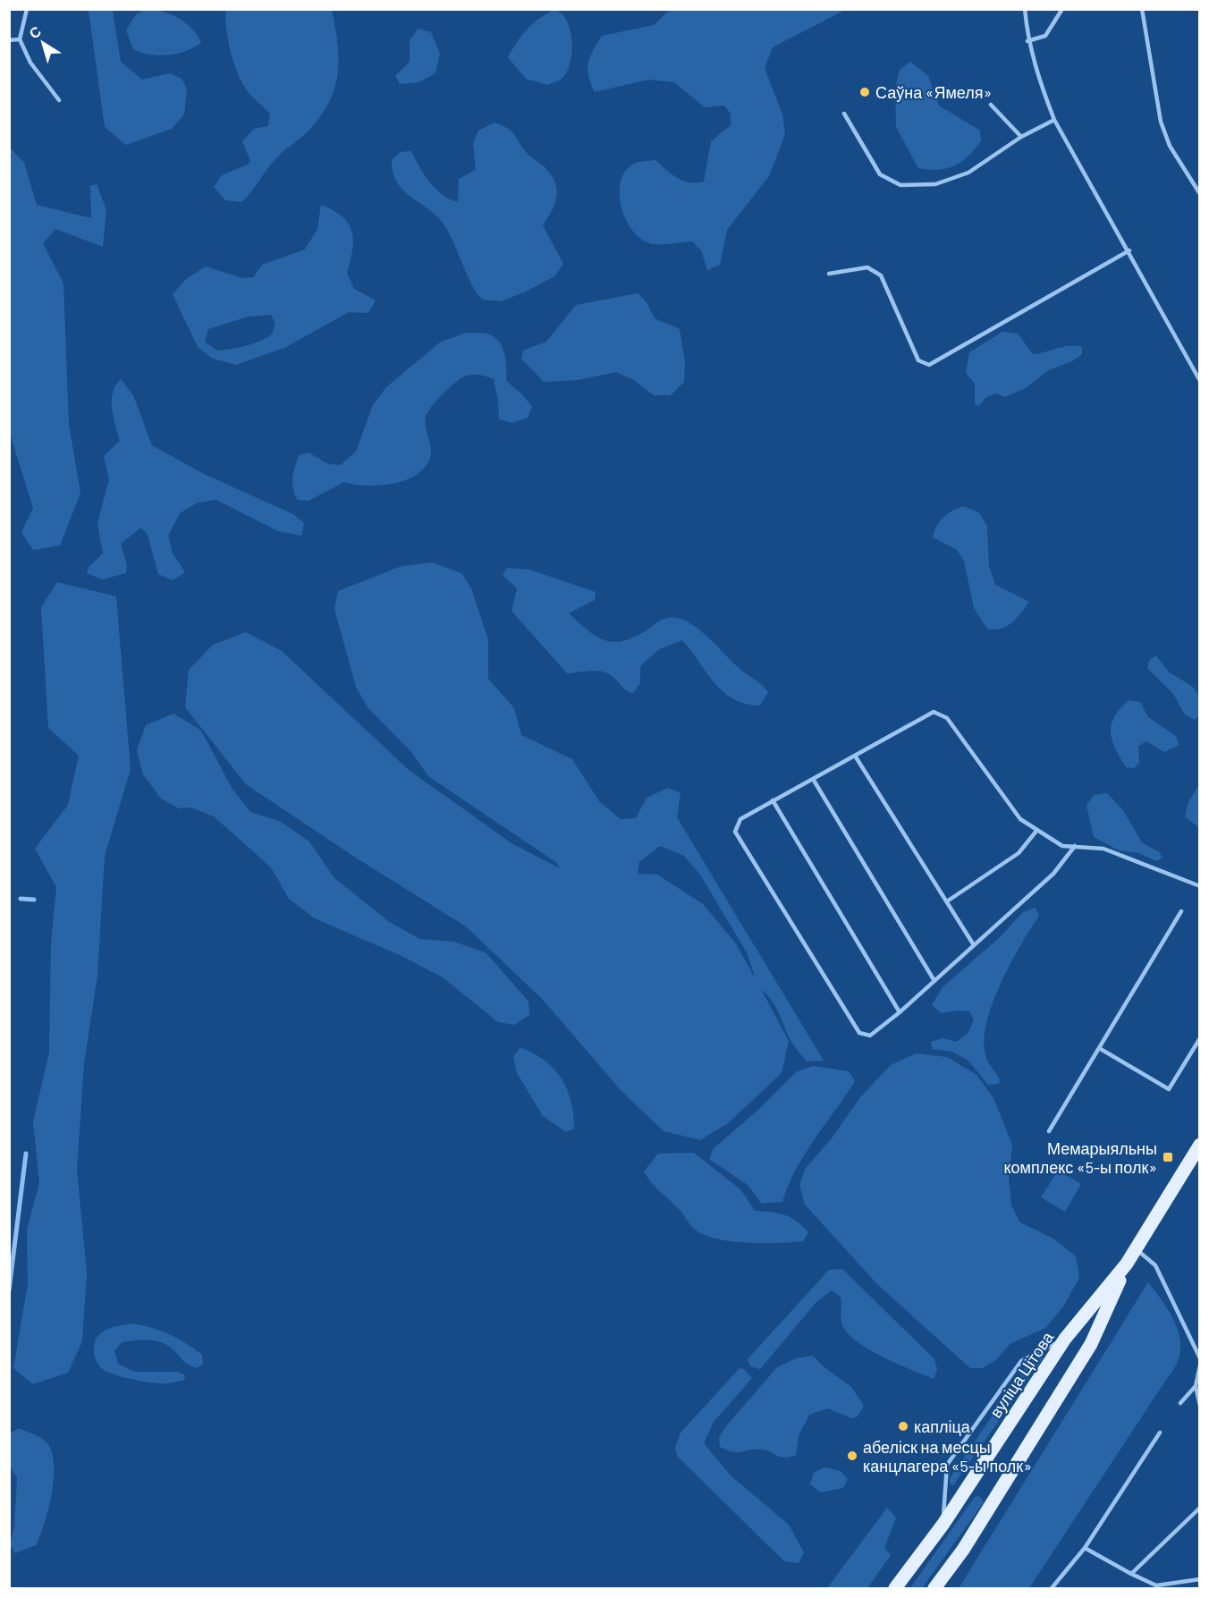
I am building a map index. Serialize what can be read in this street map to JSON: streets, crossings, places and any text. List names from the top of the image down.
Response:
{
  "streets": {
    "main road": ["вуліца Цітова"]
  },
  "places": {
    "other": ["Саўна «Ямеля»", "капліца", "абеліск на месцы канцлагера «5-ы полк»"],
    "transit": ["Мемарыяльны комплекс «5-ы полк»"]
  },
  "north": "top left"
}
